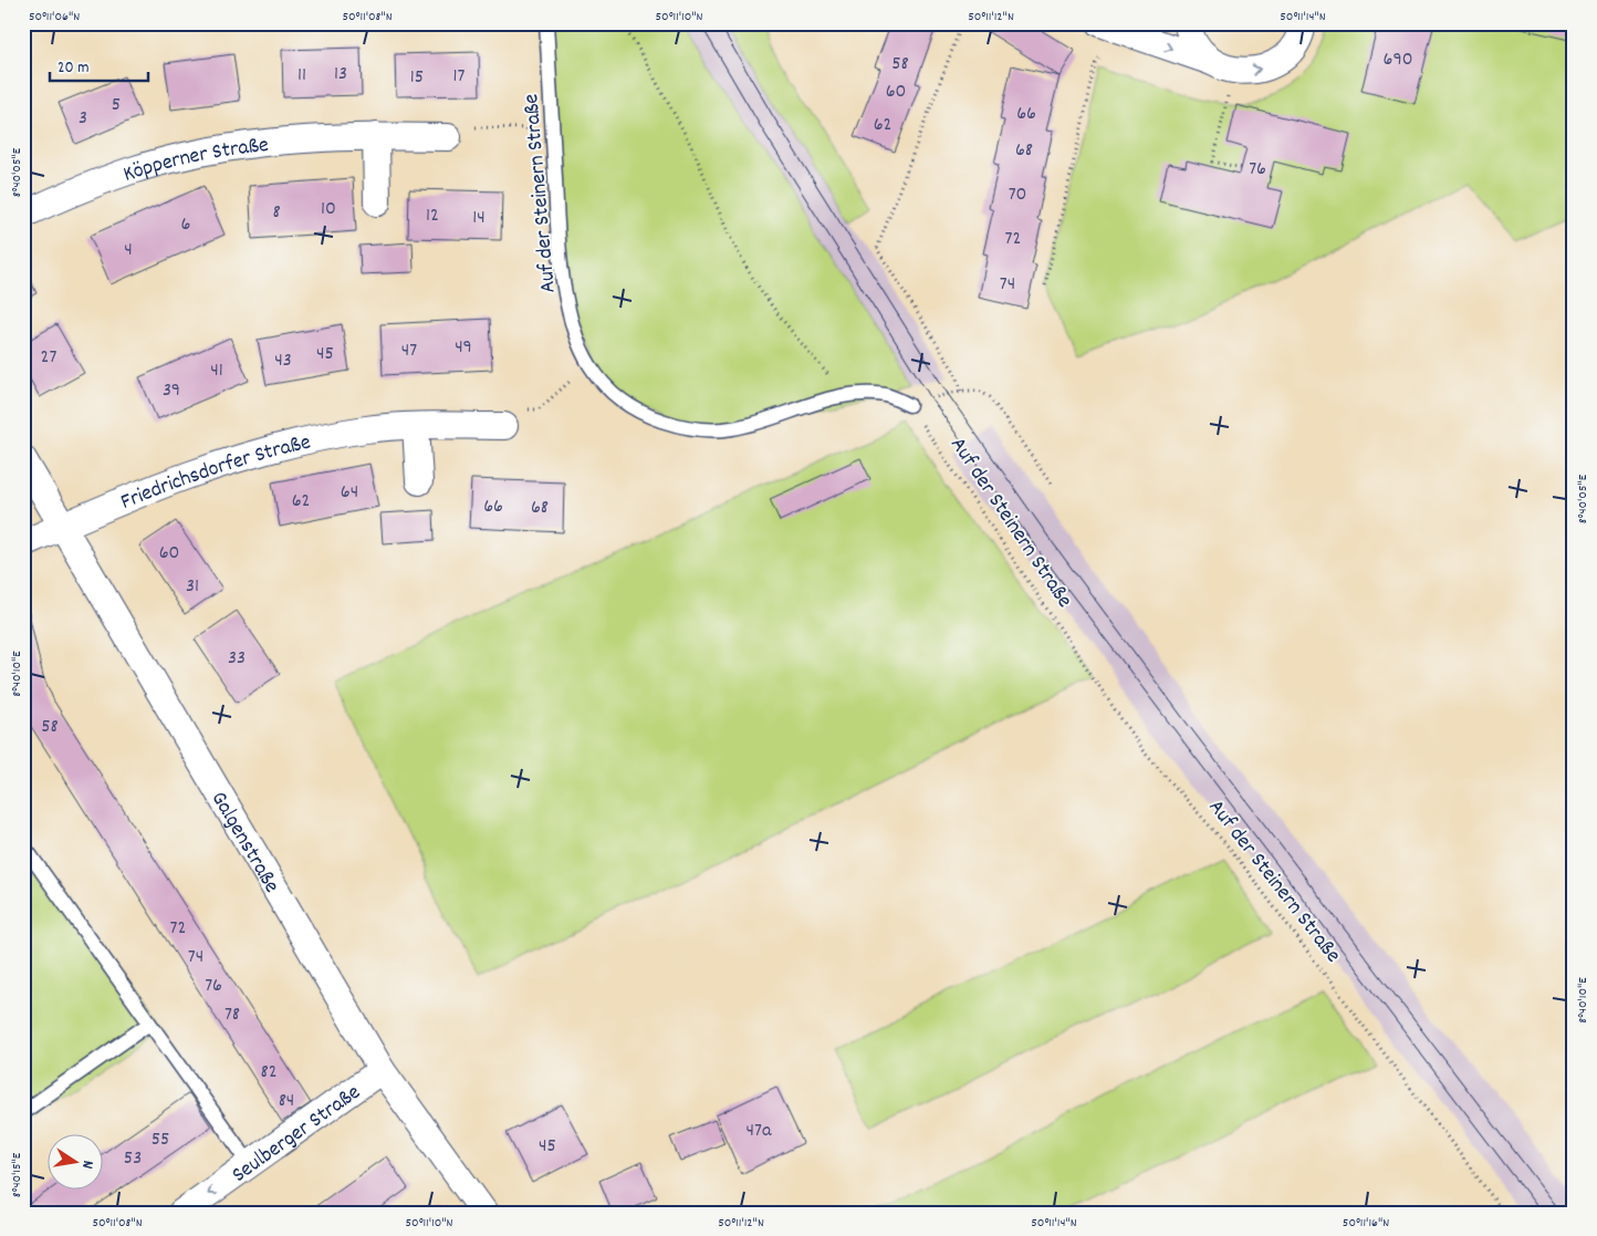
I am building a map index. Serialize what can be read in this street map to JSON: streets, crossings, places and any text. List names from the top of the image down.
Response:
{
  "streets": {
    "street": [
      "Köpperner Straße",
      "Friedrichsdorfer Straße",
      "Galgenstraße",
      "Seulberger Straße"
    ],
    "lane": ["Auf der Steinern Straße"]
  },
  "crossings": [
    ["Friedrichsdorfer Straße", "Galgenstraße"],
    ["Galgenstraße", "Seulberger Straße"]
  ],
  "house_numbers": [
    "690",
    "58",
    "13",
    "11",
    "17",
    "15",
    "60",
    "5",
    "66",
    "3",
    "62",
    "68",
    "76",
    "70",
    "10",
    "8",
    "12",
    "14",
    "6",
    "72",
    "4",
    "74",
    "49",
    "47",
    "45",
    "27",
    "43",
    "41",
    "39",
    "64",
    "62",
    "66",
    "68",
    "60",
    "31",
    "33",
    "58",
    "72",
    "74",
    "76",
    "78",
    "82",
    "84",
    "47a",
    "55",
    "45",
    "53"
  ],
  "scale_bar": "20 m",
  "north": "right",
  "coordinates": [
    "50°11'06\"N",
    "50°11'08\"N",
    "50°11'10\"N",
    "50°11'12\"N",
    "50°11'14\"N",
    "8°40'05\"E",
    "8°40'10\"E",
    "8°40'15\"E",
    "50°11'16\"N"
  ]
}
